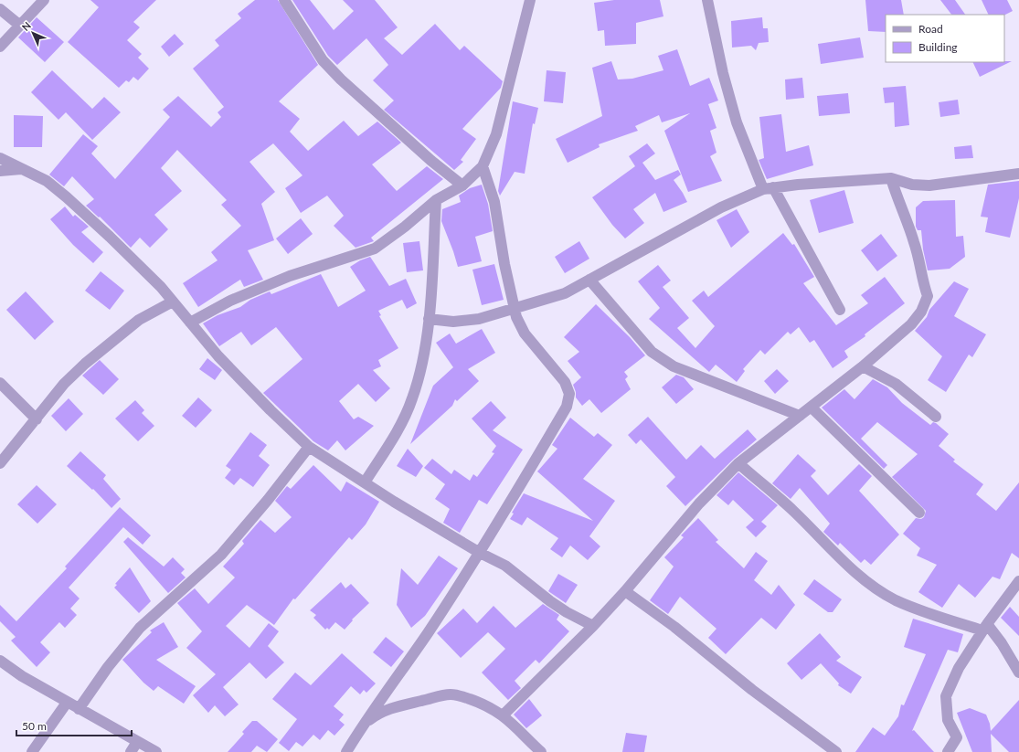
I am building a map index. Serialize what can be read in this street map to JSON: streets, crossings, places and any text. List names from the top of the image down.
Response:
{
  "legend": ["Road", "Building"],
  "scale_bar": "50 m",
  "north": "top left"
}
